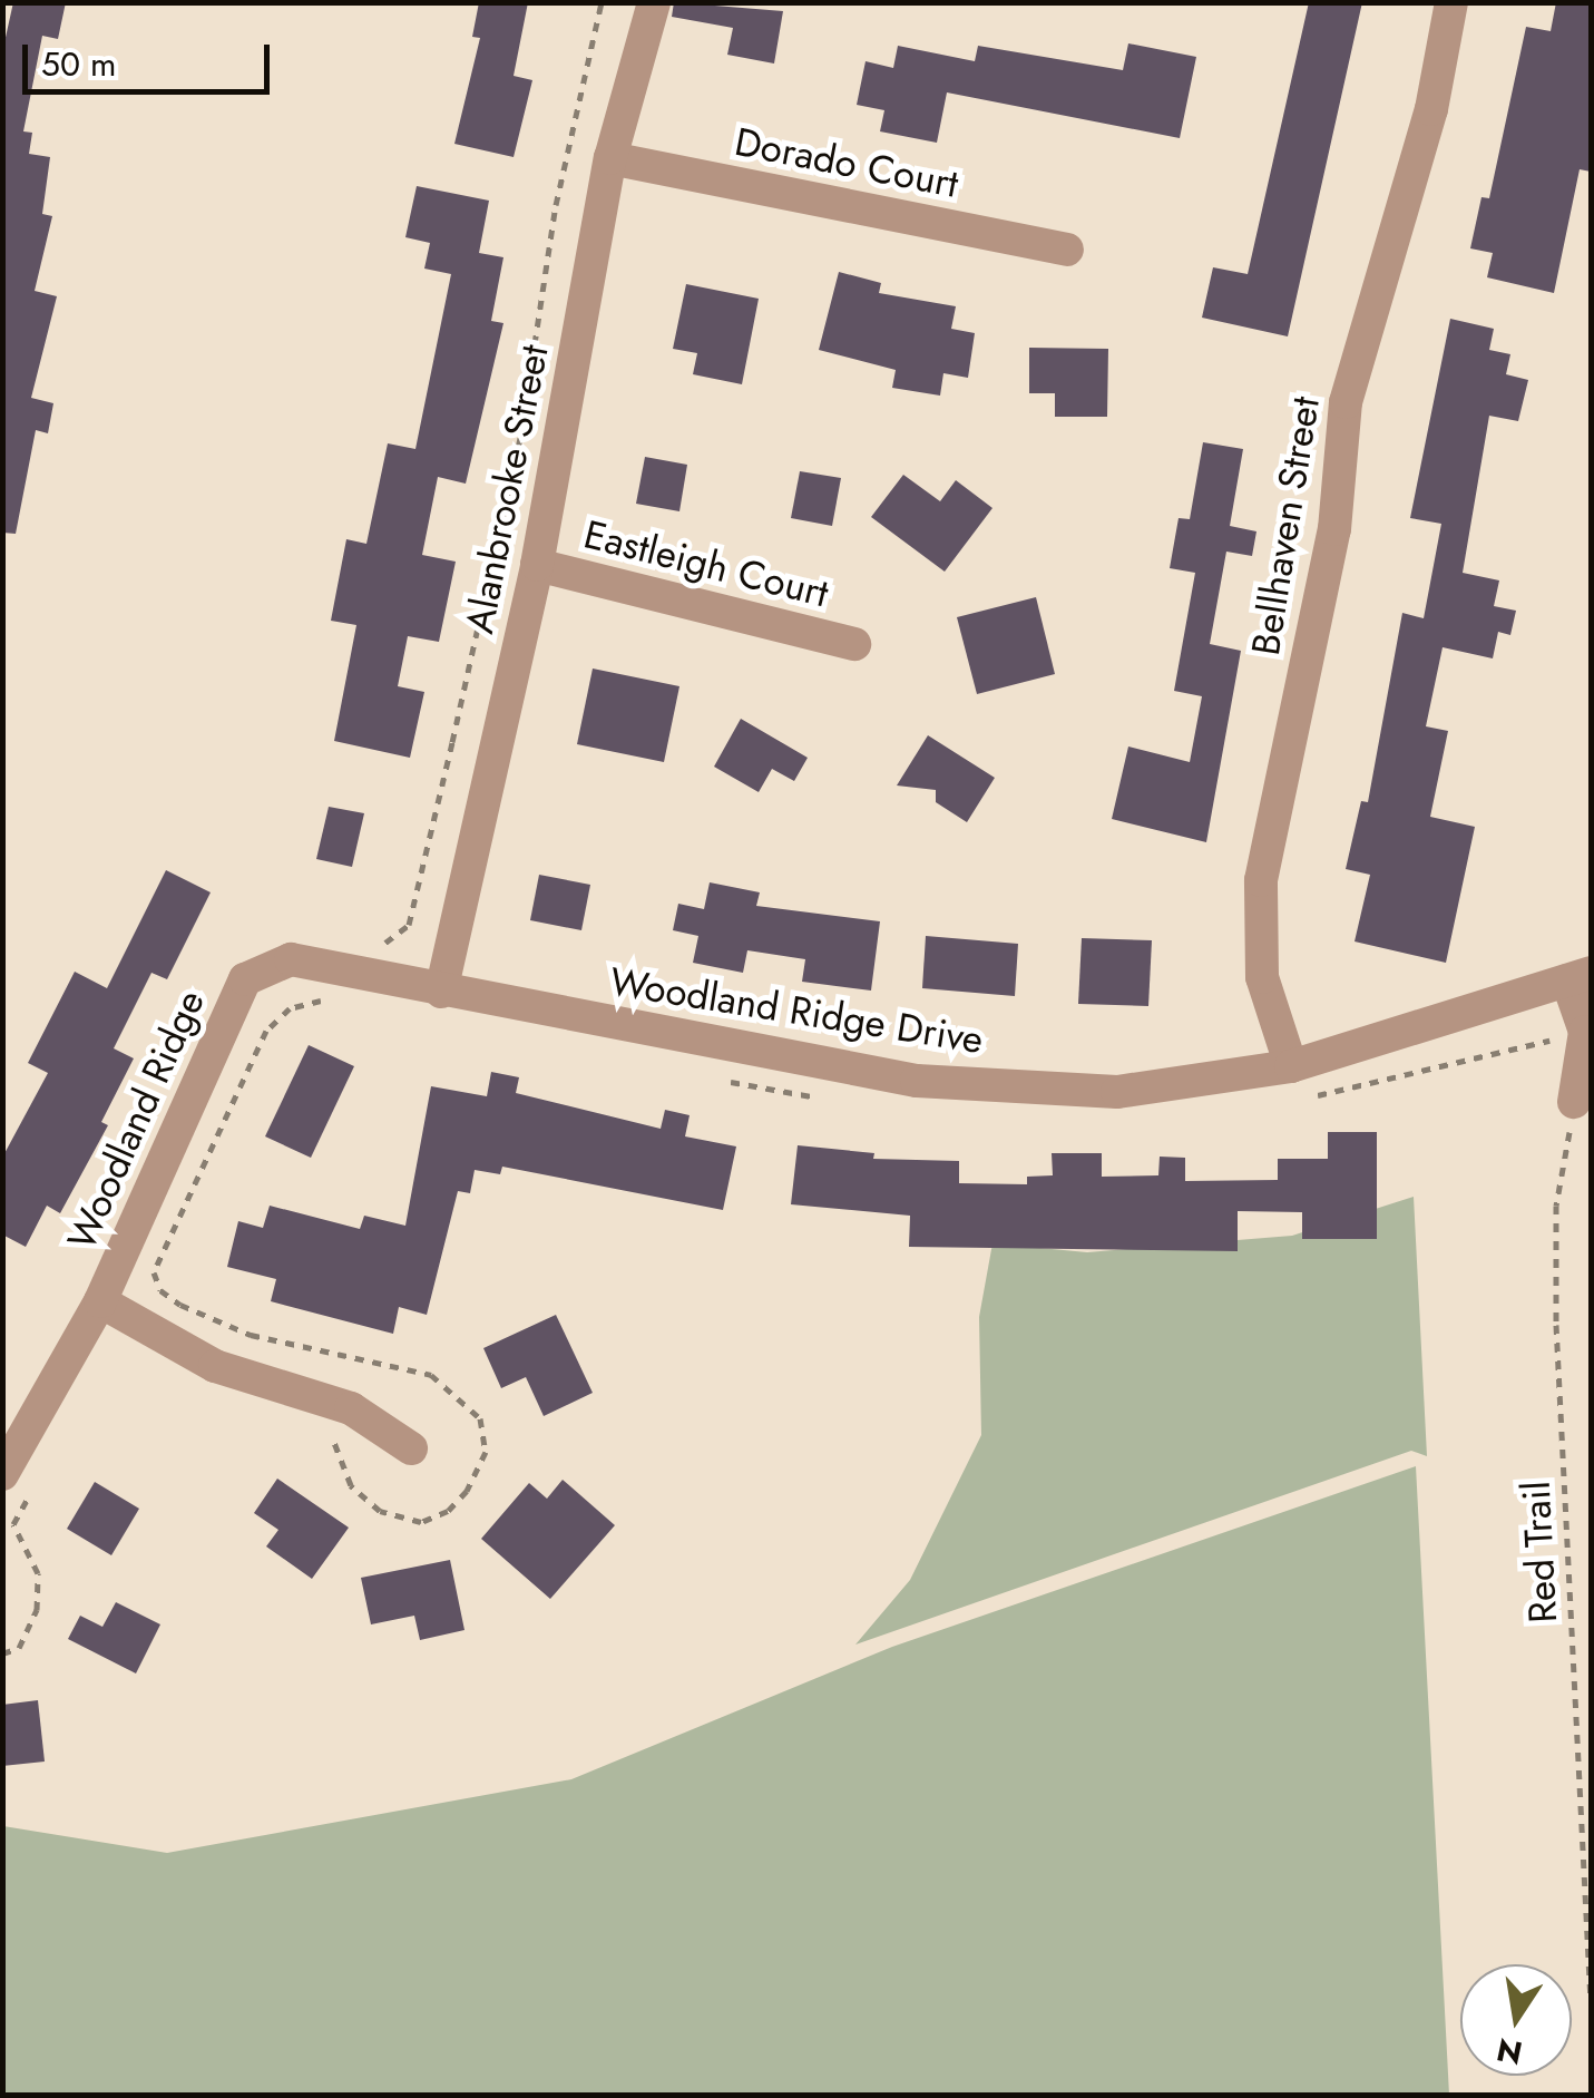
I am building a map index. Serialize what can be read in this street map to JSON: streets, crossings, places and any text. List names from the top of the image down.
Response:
{
  "streets": {
    "street": [
      "Dorado Court",
      "Alanbrooke Street",
      "Bellhaven Street",
      "Eastleigh Court",
      "Woodland Ridge Drive",
      "Woodland Ridge"
    ],
    "path": ["Red Trail"]
  },
  "crossings": [
    ["Dorado Court", "Alanbrooke Street"],
    ["Alanbrooke Street", "Eastleigh Court"],
    ["Alanbrooke Street", "Woodland Ridge Drive"],
    ["Alanbrooke Street", "Woodland Ridge"],
    ["Bellhaven Street", "Woodland Ridge Drive"],
    ["Woodland Ridge Drive", "Woodland Ridge"]
  ],
  "scale_bar": "50 m",
  "north": "bottom"
}
